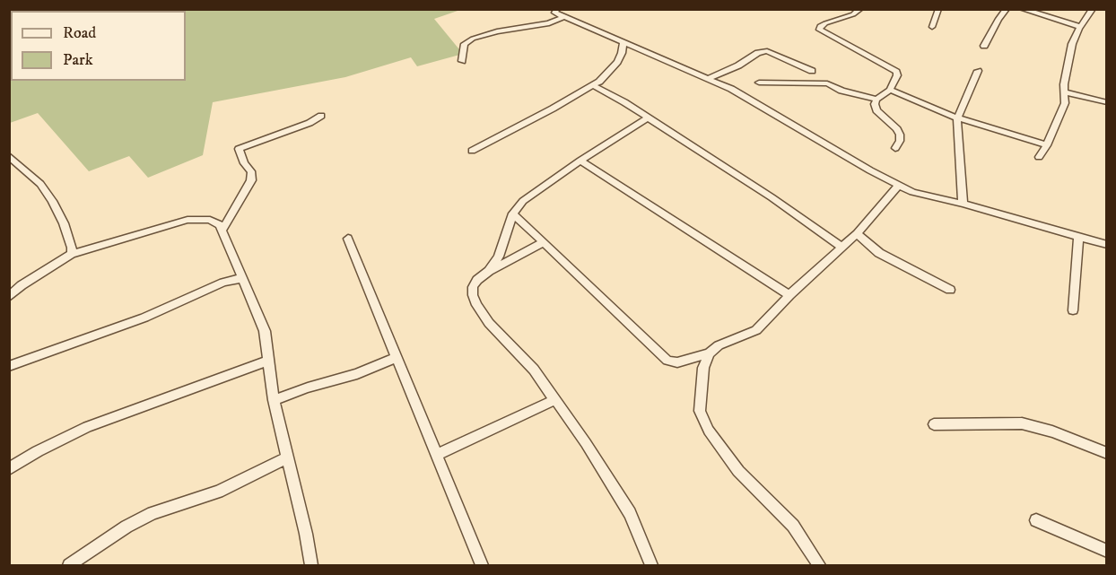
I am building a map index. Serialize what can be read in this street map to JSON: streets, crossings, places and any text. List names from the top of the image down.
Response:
{
  "legend": ["Road", "Park"]
}
